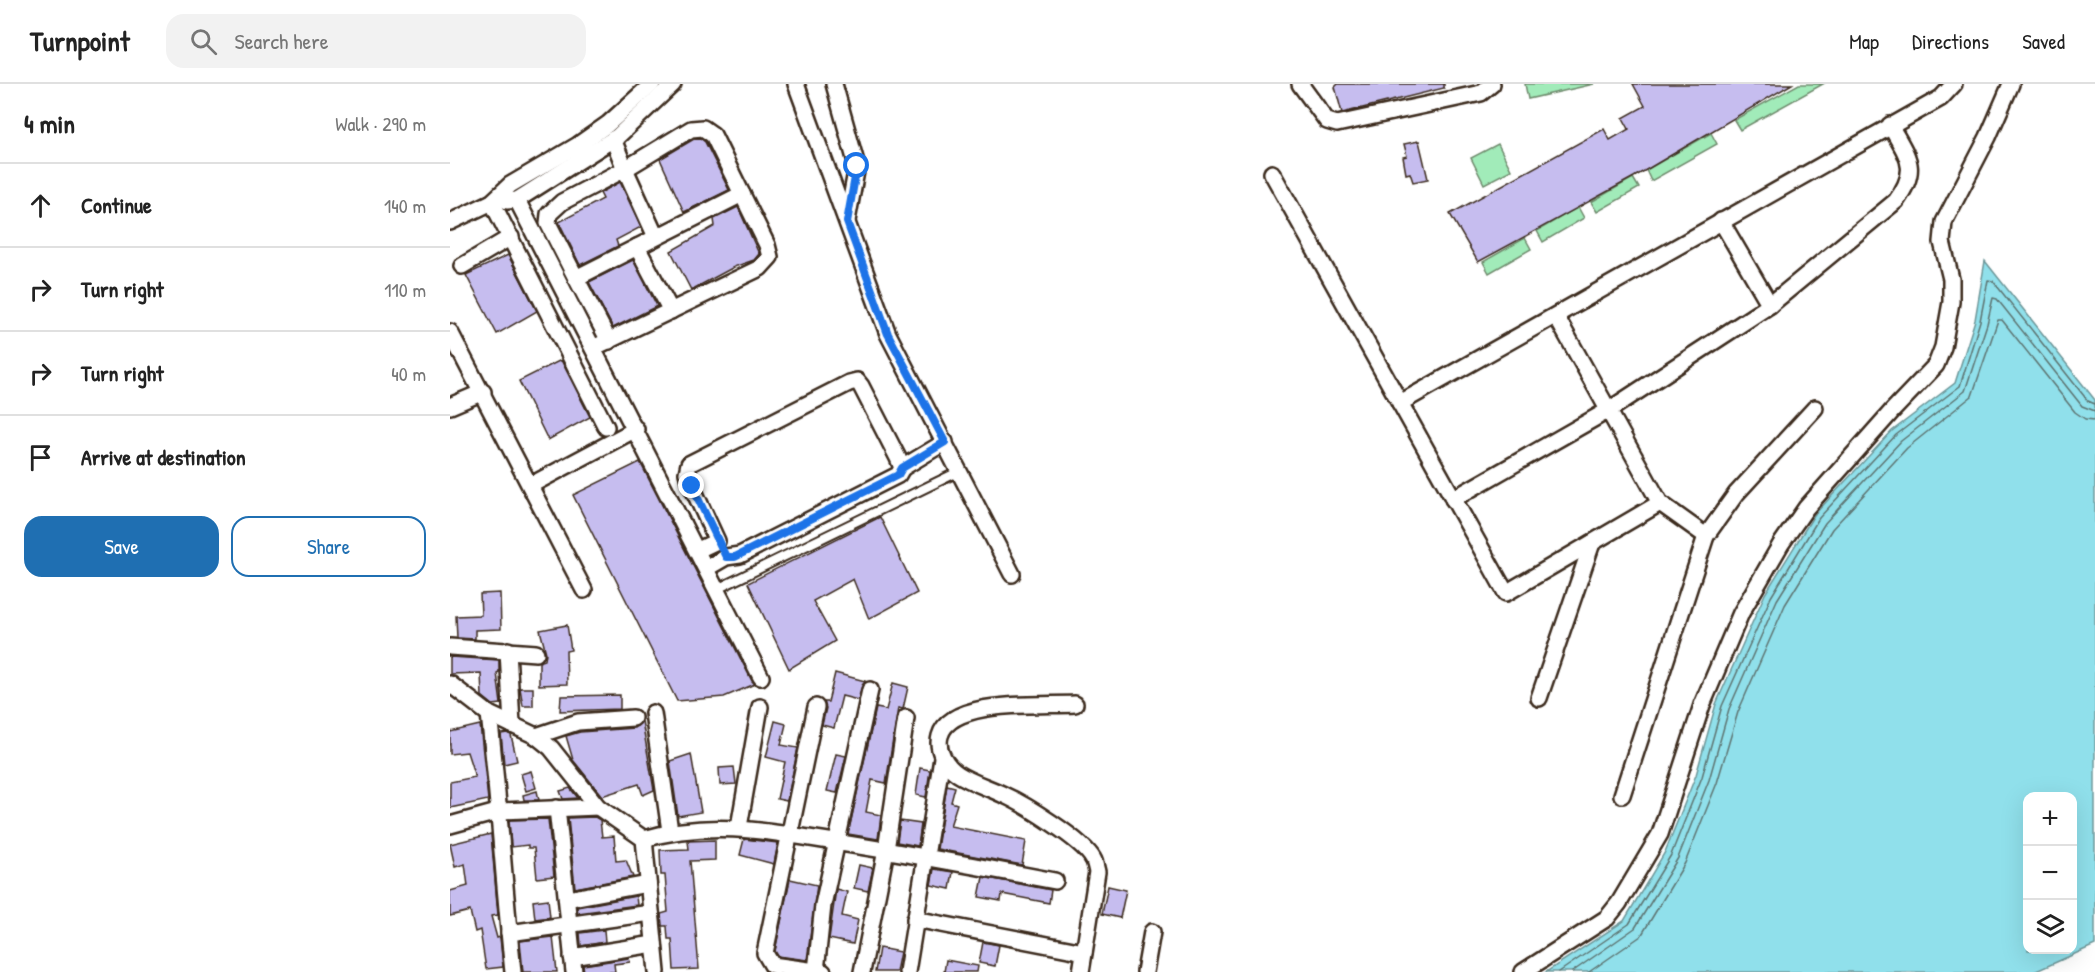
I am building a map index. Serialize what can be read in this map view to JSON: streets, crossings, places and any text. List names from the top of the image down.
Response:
{
  "page": {
    "header": "Turnpoint",
    "search": "Search here",
    "nav": ["Map", "Directions", "Saved"],
    "heading": ["4 min", "Walk · 290 m"],
    "list": [
      ["Continue", "140 m"],
      ["Turn right", "110 m"],
      ["Turn right", "40 m"],
      "Arrive at destination"
    ],
    "buttons": ["Save", "Share"],
    "map_buttons": ["+", "−"]
  }
}
